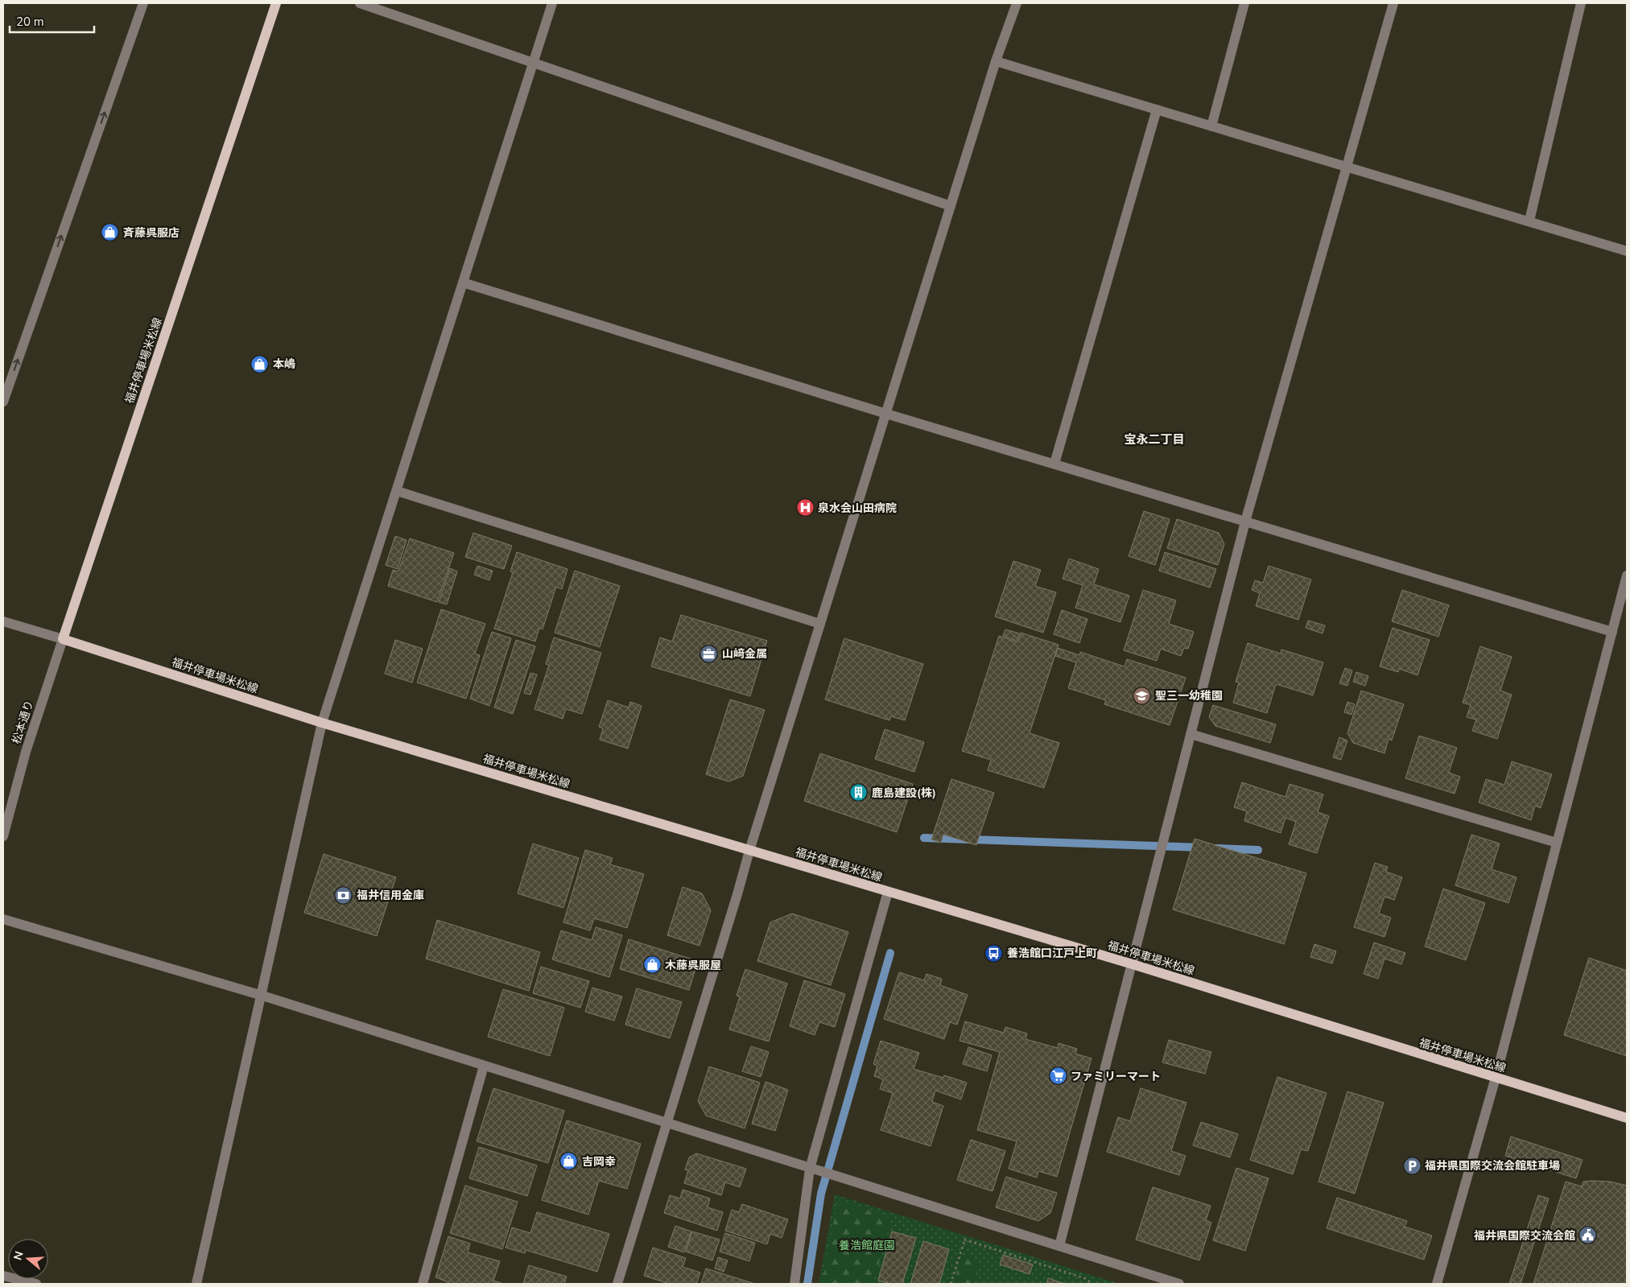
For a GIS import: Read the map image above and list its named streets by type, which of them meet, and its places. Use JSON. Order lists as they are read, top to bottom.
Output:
{
  "streets": {
    "main road": ["福井停車場米松線"],
    "street": ["松本通り"]
  },
  "crossings": [
    ["福井停車場米松線", "松本通り"]
  ],
  "districts": ["宝永二丁目"],
  "parks": ["養浩館庭園"],
  "places": {
    "shop": [
      "斉藤呉服店",
      "本嶋",
      "木藤呉服屋",
      "吉岡幸"
    ],
    "hospital": ["泉水会山田病院"],
    "office": ["山﨑金属"],
    "school or university": ["聖三一幼稚園"],
    "building": ["鹿島建設(株)"],
    "bank": ["福井信用金庫"],
    "bus stop": ["養浩館口江戸上町"],
    "supermarket": ["ファミリーマート"],
    "parking": ["福井県国際交流会館駐車場"],
    "public building": ["福井県国際交流会館"]
  },
  "scale_bar": "20 m",
  "north": "left"
}
